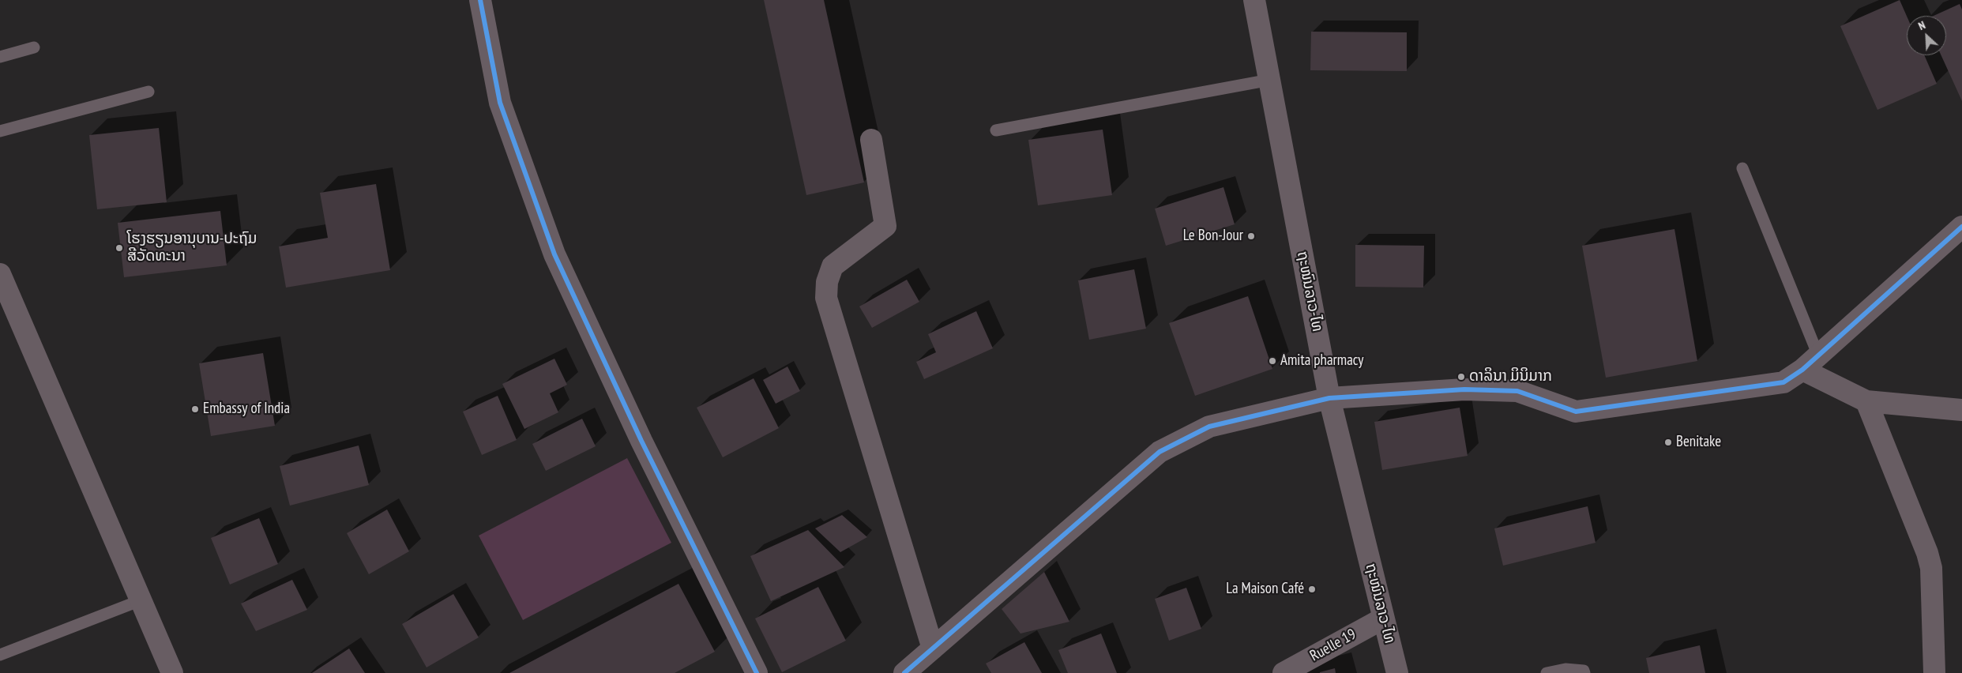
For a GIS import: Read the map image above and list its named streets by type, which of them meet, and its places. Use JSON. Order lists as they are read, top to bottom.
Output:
{
  "streets": {
    "street": ["ຖະໜົນລາວ-ໄທ", "Ruelle 19"]
  },
  "crossings": [
    ["ຖະໜົນລາວ-ໄທ", "Ruelle 19"]
  ],
  "places": [
    "Le Bon-Jour",
    "ໂຮງຮຽນອານຸບານ-ປະຖົມ ສີວັດທະນາ",
    "Amita pharmacy",
    "ດາລິນາ ມິນິມາກ",
    "Embassy of India",
    "Benitake",
    "La Maison Café"
  ],
  "north": "top left"
}
